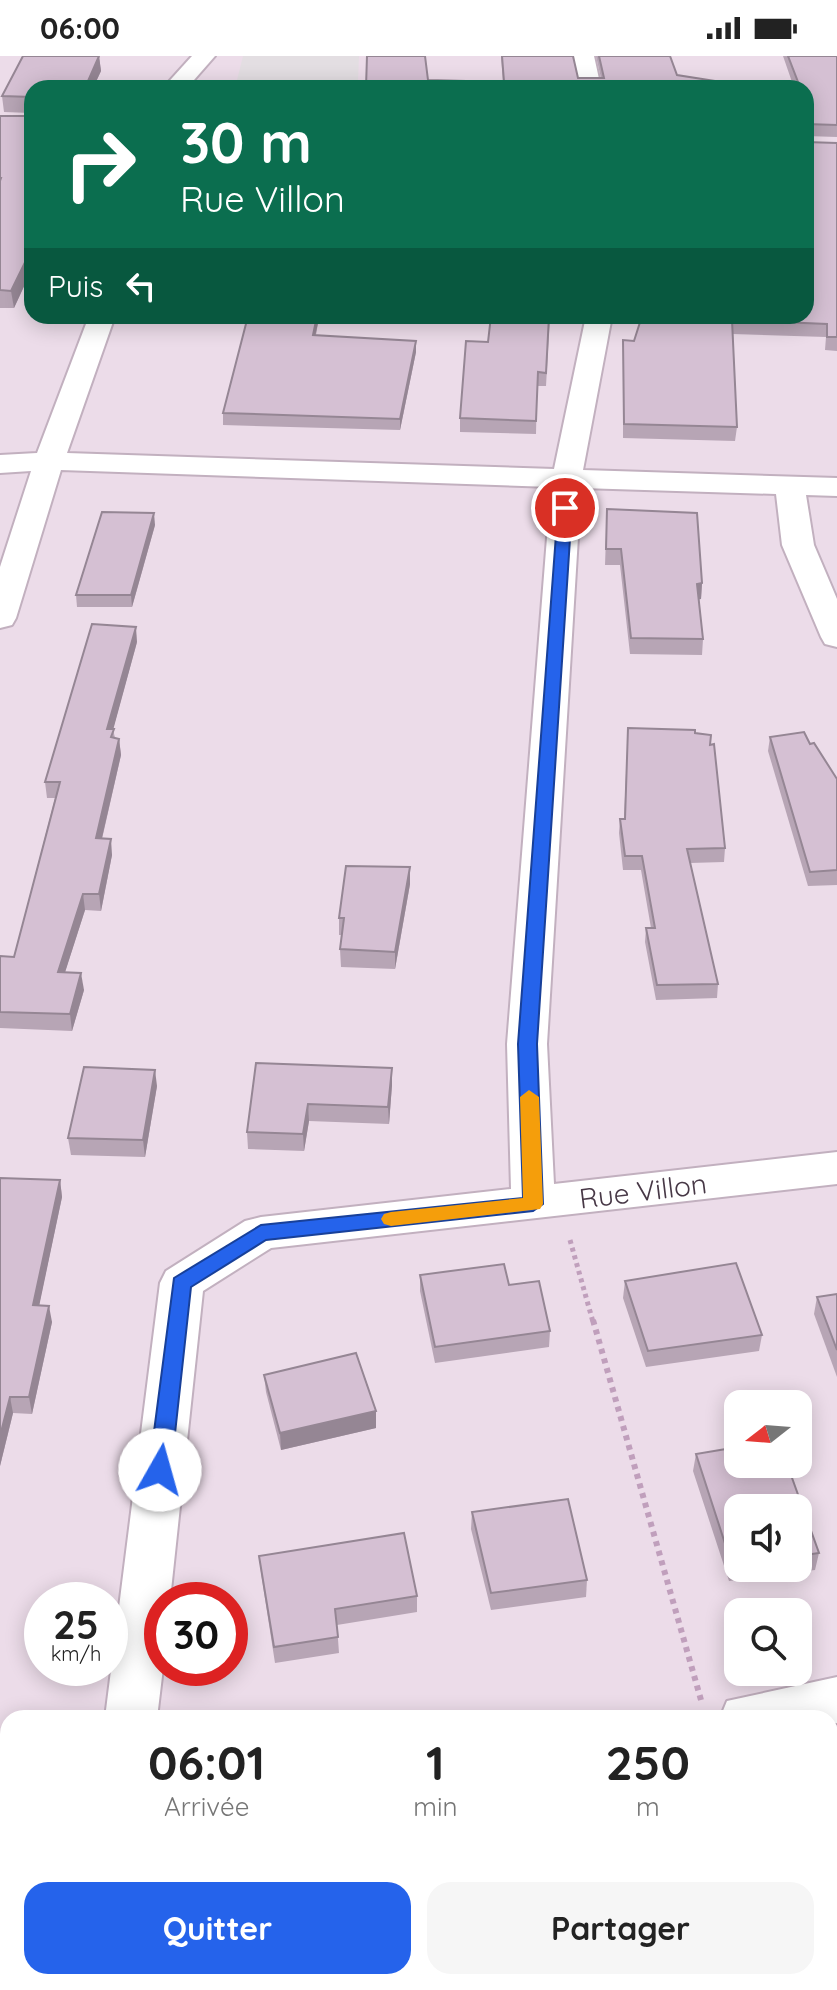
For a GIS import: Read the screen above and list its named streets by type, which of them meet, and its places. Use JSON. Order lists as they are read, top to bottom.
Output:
{
  "streets": {
    "street": ["Rue Villon"]
  },
  "north": "left",
  "page": {
    "status": "06:00",
    "turn": ["30 m", "Rue Villon"],
    "then": "Puis",
    "speed": "25 km/h",
    "limit": "30",
    "eta": [
      "06:01",
      "Arrivée",
      "1",
      "min",
      "250",
      "m"
    ],
    "buttons": ["Quitter", "Partager"]
  }
}
